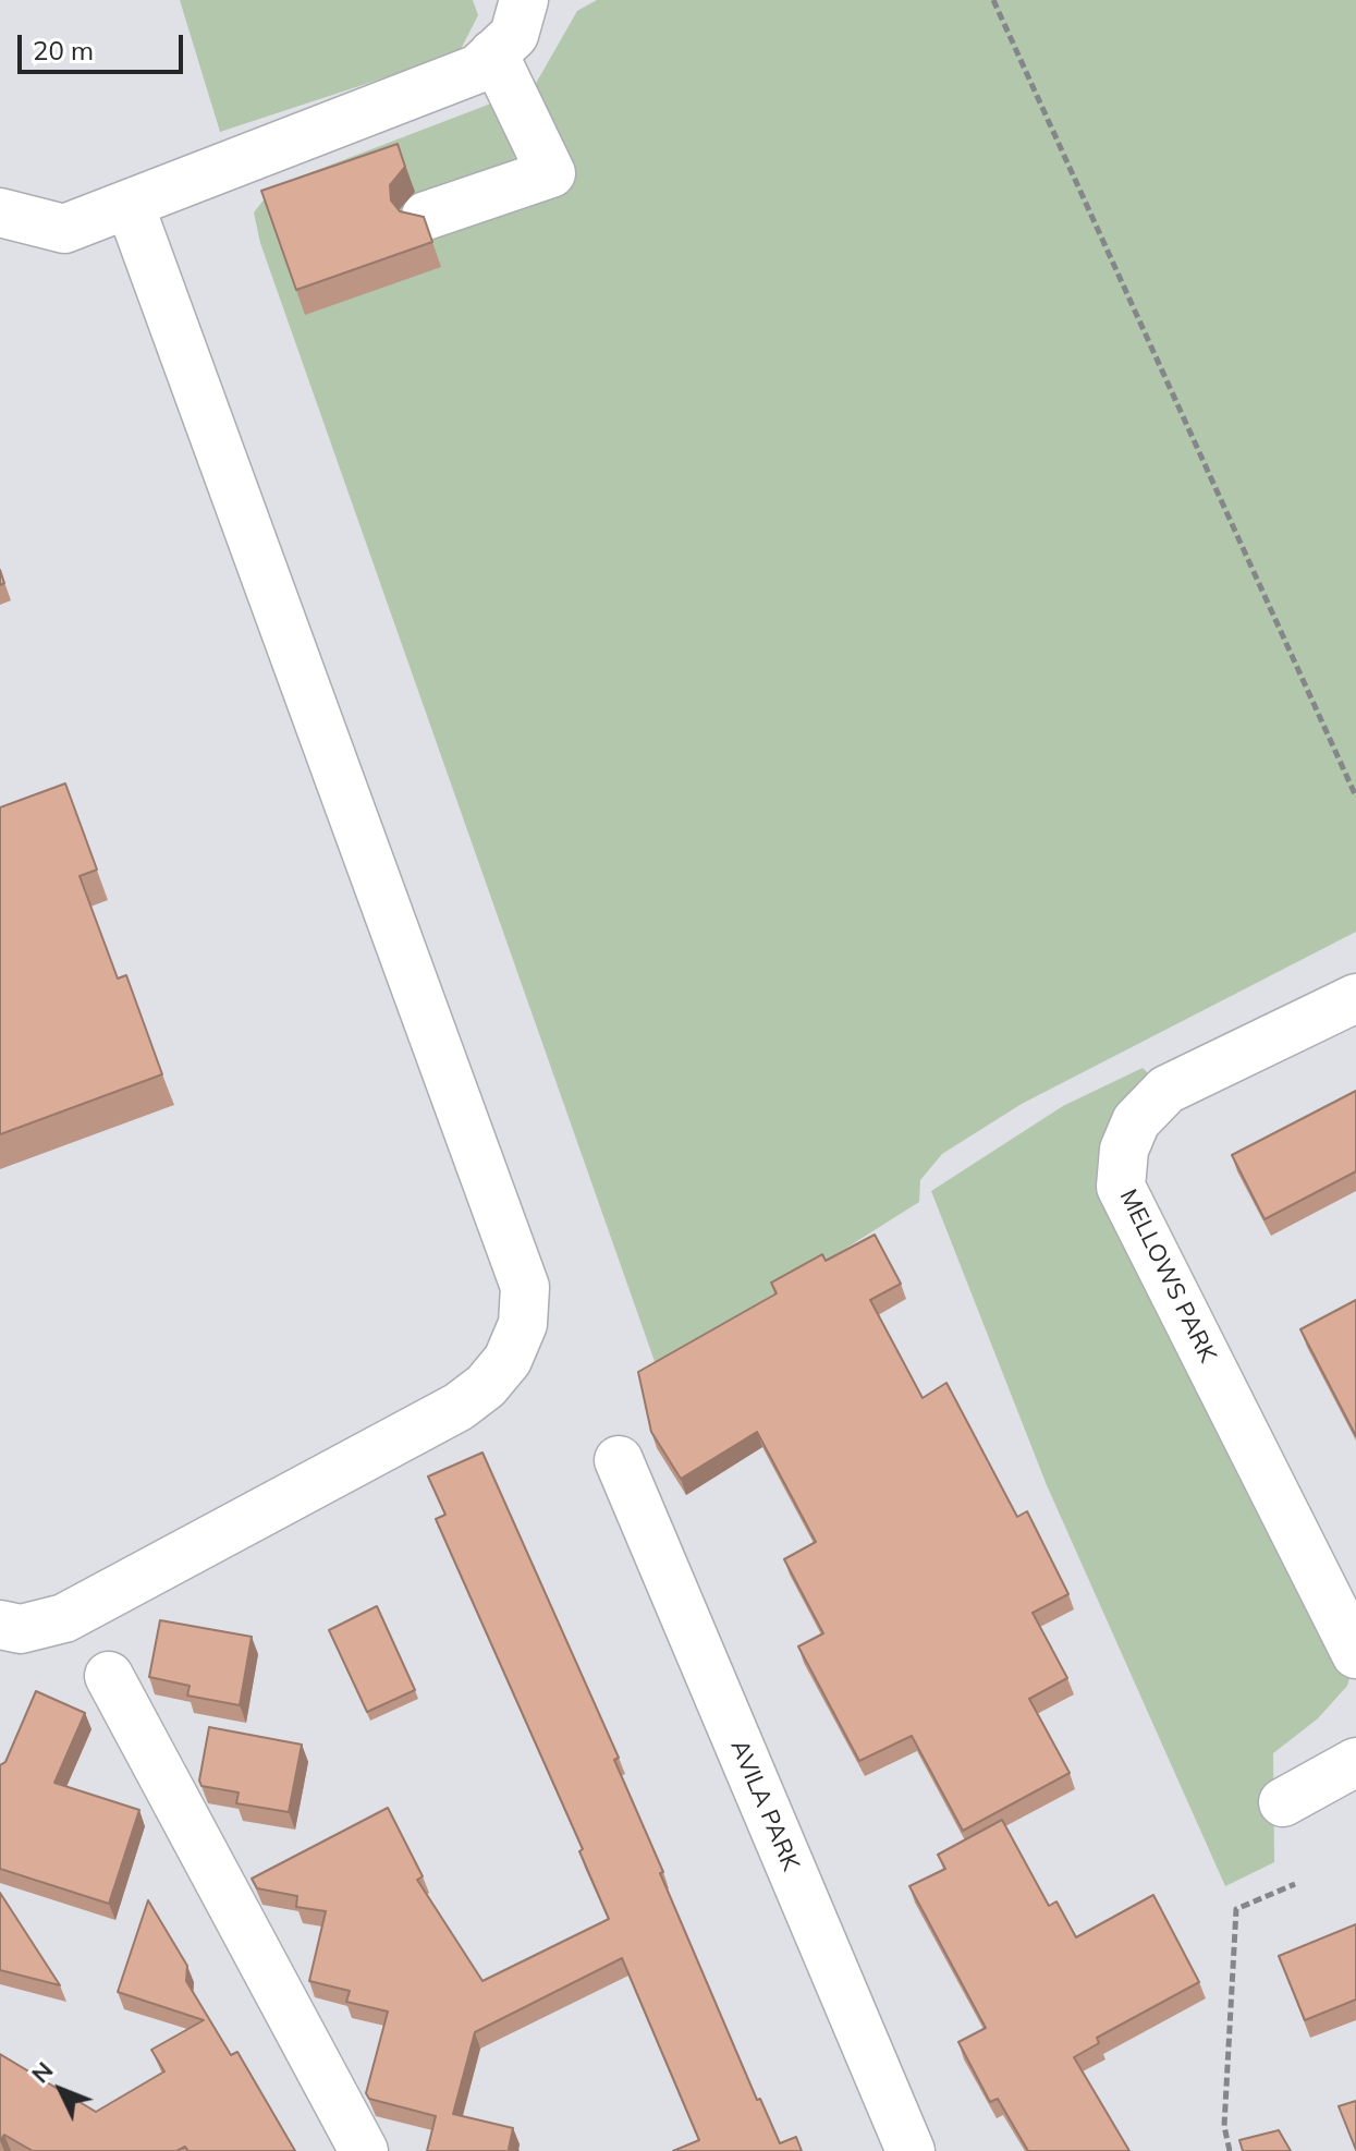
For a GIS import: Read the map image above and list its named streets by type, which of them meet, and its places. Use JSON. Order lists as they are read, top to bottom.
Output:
{
  "streets": {
    "street": ["MELLOWS PARK", "AVILA PARK"]
  },
  "scale_bar": "20 m",
  "north": "top left"
}
